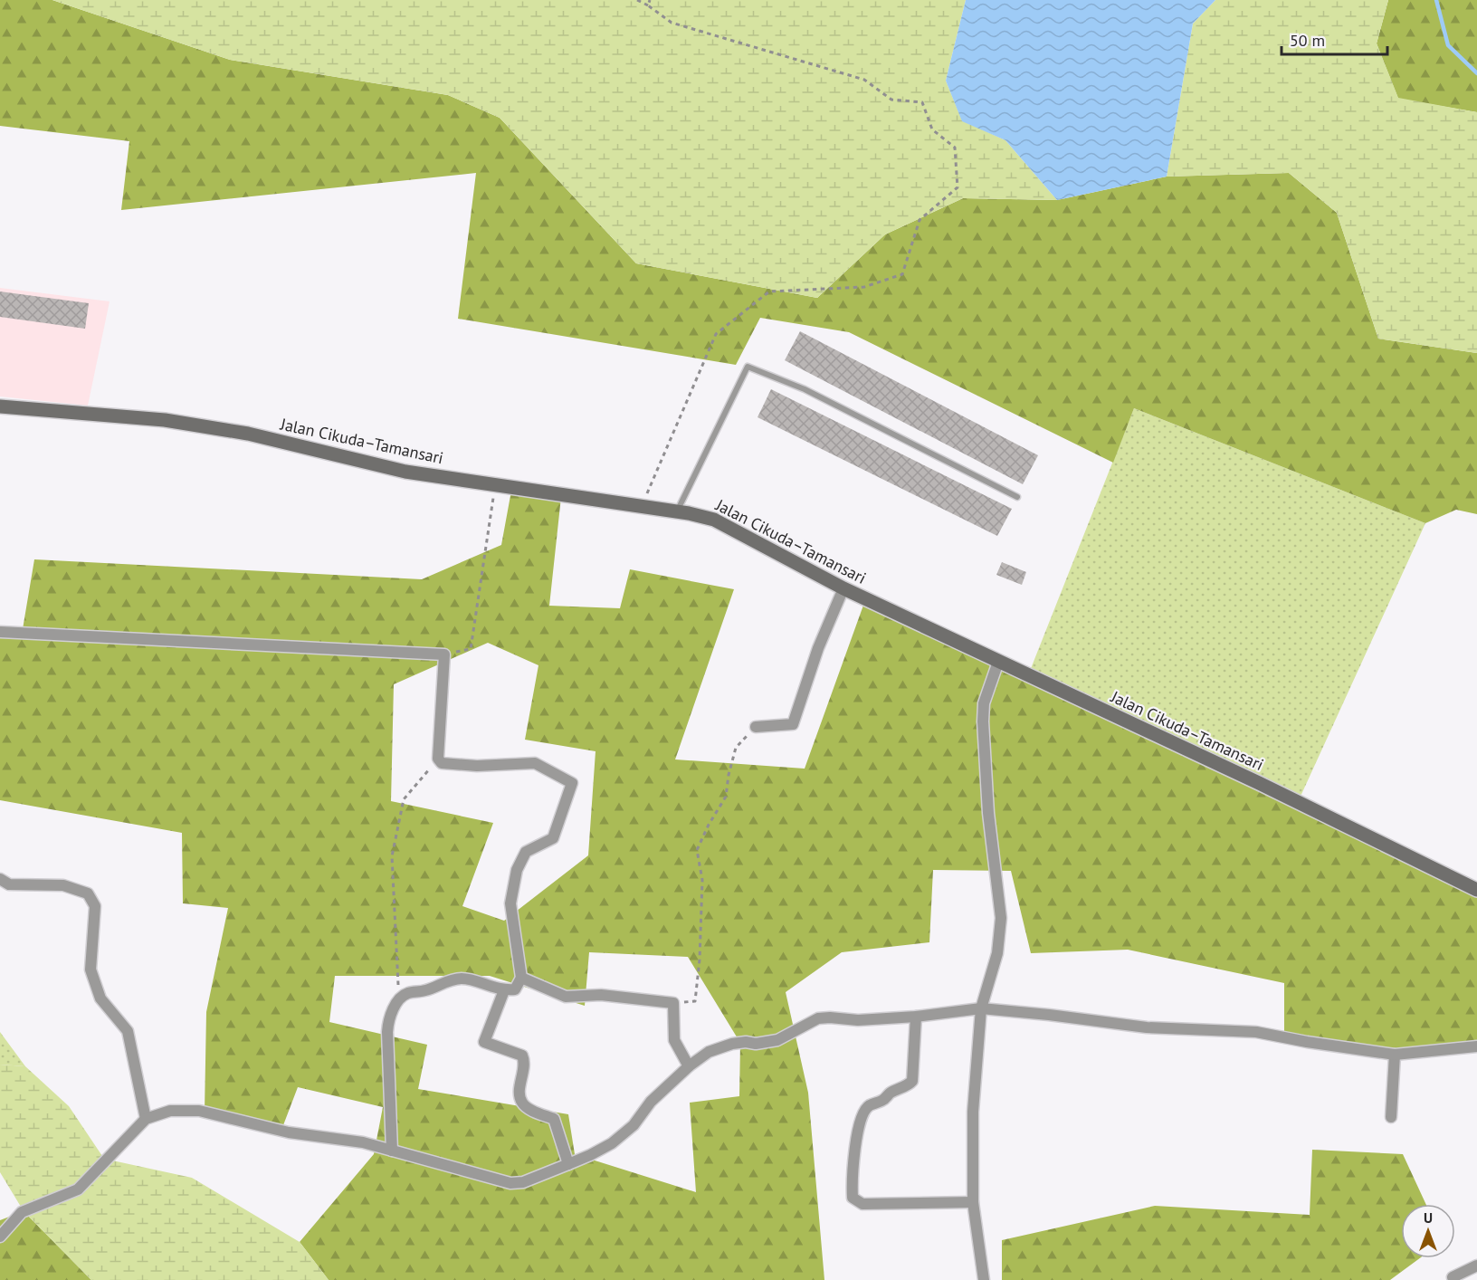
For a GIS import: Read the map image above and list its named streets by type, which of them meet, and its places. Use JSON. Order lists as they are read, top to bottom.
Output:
{
  "streets": {
    "street": ["Jalan Cikuda–Tamansari"]
  },
  "scale_bar": "50 m",
  "north": "top"
}
